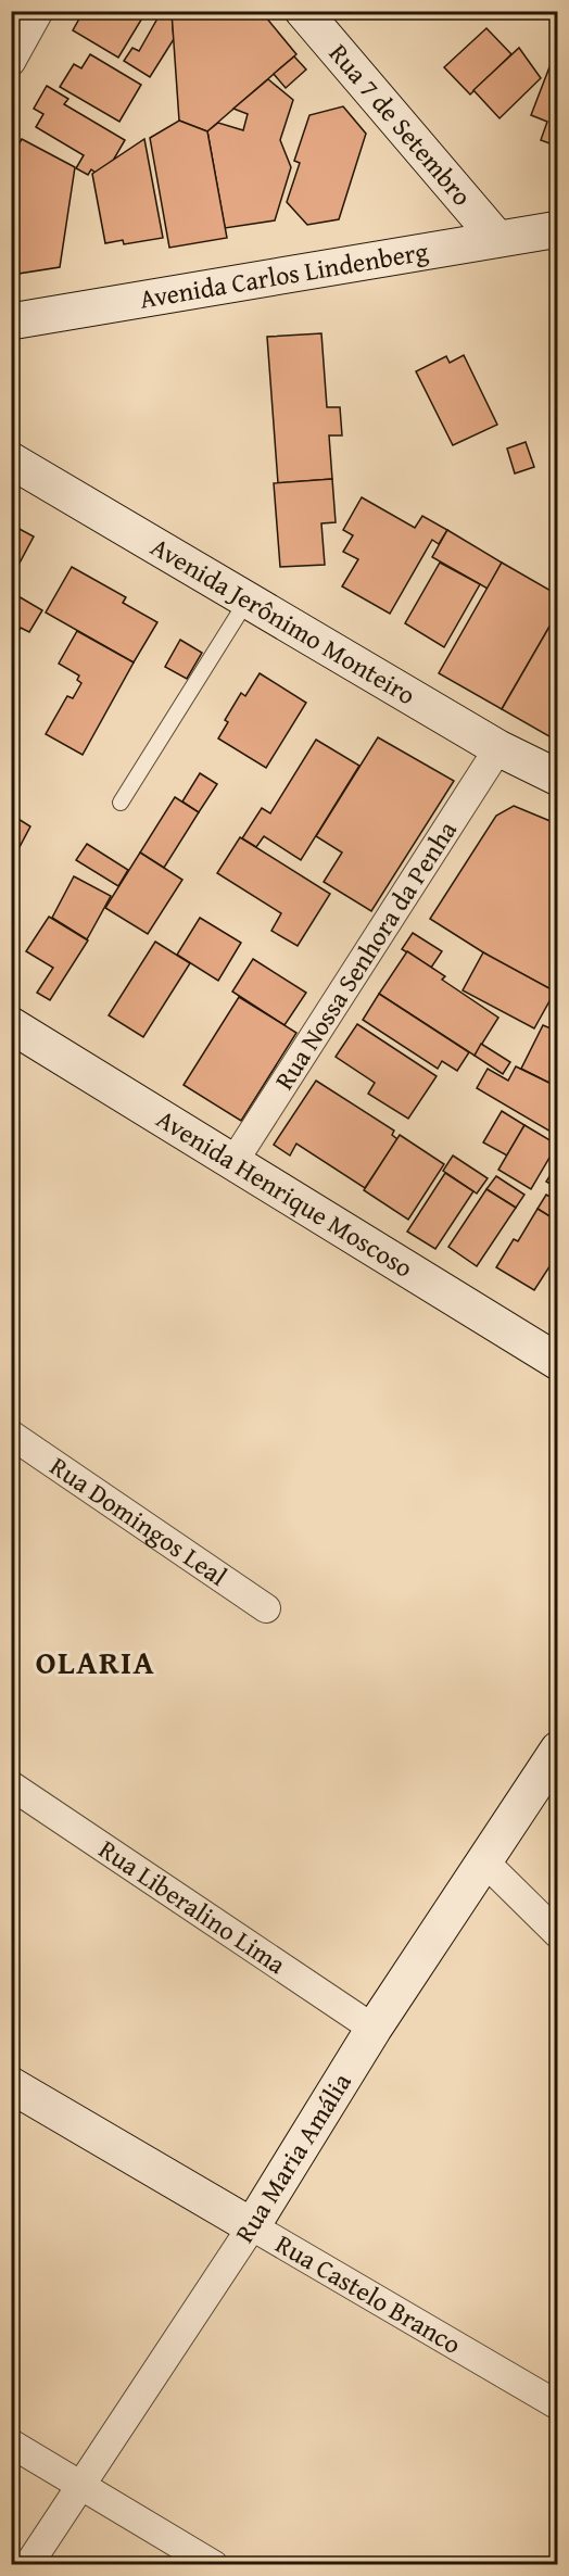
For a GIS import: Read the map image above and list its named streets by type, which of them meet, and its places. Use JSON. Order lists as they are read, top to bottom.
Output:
{
  "streets": {
    "street": [
      "Rua 7 de Setembro",
      "Avenida Carlos Lindenberg",
      "Avenida Jerônimo Monteiro",
      "Rua Nossa Senhora da Penha",
      "Avenida Henrique Moscoso",
      "Rua Domingos Leal",
      "Rua Liberalino Lima",
      "Rua Maria Amália",
      "Rua Castelo Branco"
    ]
  },
  "crossings": [
    ["Rua 7 de Setembro", "Avenida Carlos Lindenberg"],
    ["Avenida Jerônimo Monteiro", "Rua Nossa Senhora da Penha"],
    ["Rua Nossa Senhora da Penha", "Avenida Henrique Moscoso"],
    ["Rua Liberalino Lima", "Rua Maria Amália"],
    ["Rua Maria Amália", "Rua Castelo Branco"]
  ],
  "districts": ["OLARIA"]
}
